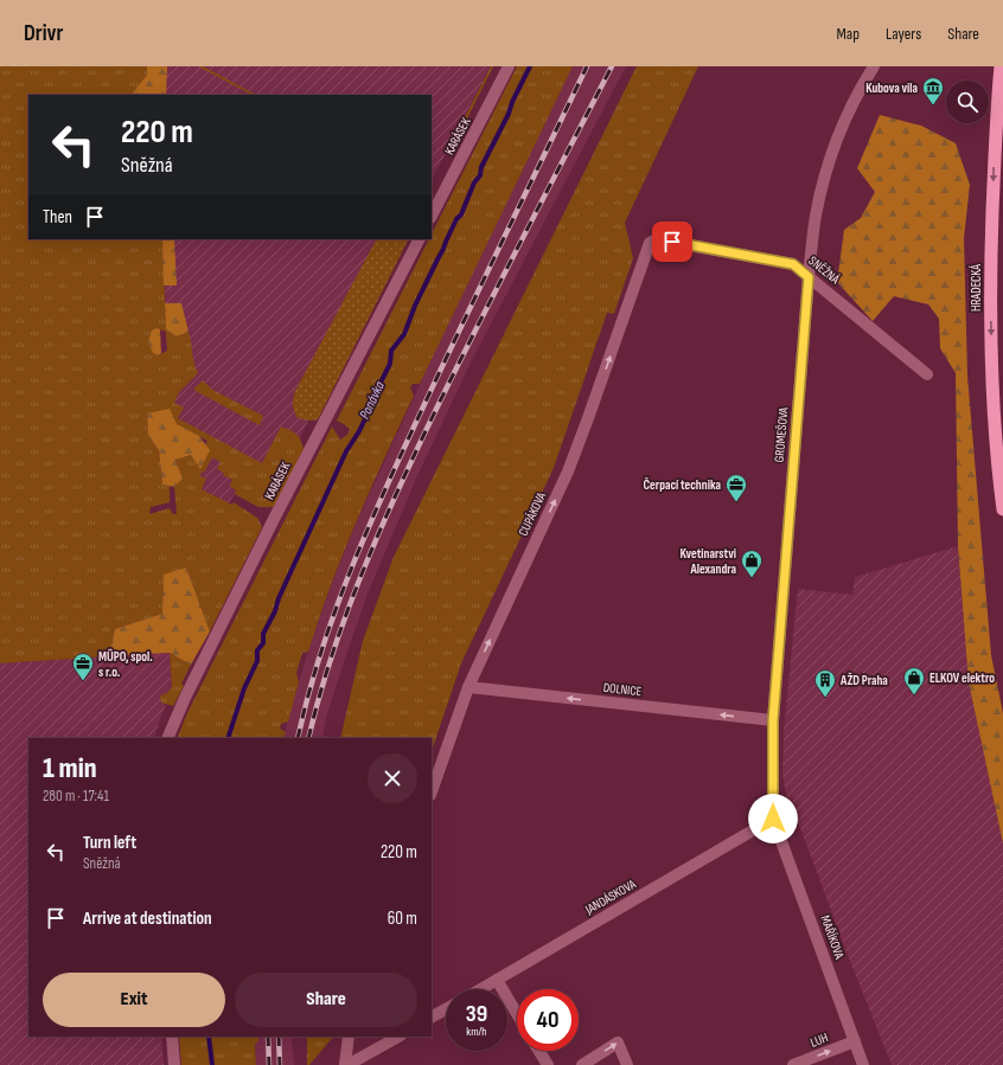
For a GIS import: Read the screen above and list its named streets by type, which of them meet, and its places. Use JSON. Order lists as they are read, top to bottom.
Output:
{
  "streets": {
    "highway": ["HRADECKÁ"],
    "street": [
      "KARÁSEK",
      "SNĚŽNÁ",
      "GROMEŠOVA",
      "CUPÁKOVA",
      "DOLNICE",
      "JANDÁSKOVA",
      "MAŘÍKOVA",
      "LUH"
    ]
  },
  "crossings": [
    ["SNĚŽNÁ", "GROMEŠOVA"],
    ["SNĚŽNÁ", "CUPÁKOVA"],
    ["GROMEŠOVA", "DOLNICE"],
    ["GROMEŠOVA", "JANDÁSKOVA"],
    ["GROMEŠOVA", "MAŘÍKOVA"],
    ["CUPÁKOVA", "DOLNICE"],
    ["JANDÁSKOVA", "MAŘÍKOVA"],
    ["MAŘÍKOVA", "LUH"]
  ],
  "one_way": [
    "HRADECKÁ",
    "CUPÁKOVA",
    "DOLNICE",
    "LUH"
  ],
  "water": ["Ponávka"],
  "places": {
    "museum": ["Kubova vila"],
    "office": ["Čerpací technika", "MÜPO, spol. s r.o."],
    "shop": ["Kvetinarstvi Alexandra", "ELKOV elektro"],
    "building": ["AŽD Praha"]
  },
  "page": {
    "header": "Drivr",
    "nav": ["Map", "Layers", "Share"],
    "turn": ["220 m", "Sněžná"],
    "then": "Then",
    "heading": ["1 min", "280 m · 17:41"],
    "list": [
      {
        "name": "Turn left",
        "note": "Sněžná",
        "value": "220 m"
      },
      {
        "name": "Arrive at destination",
        "value": "60 m"
      }
    ],
    "buttons": ["Exit", "Share"],
    "speed": "39 km/h",
    "limit": "40"
  }
}
